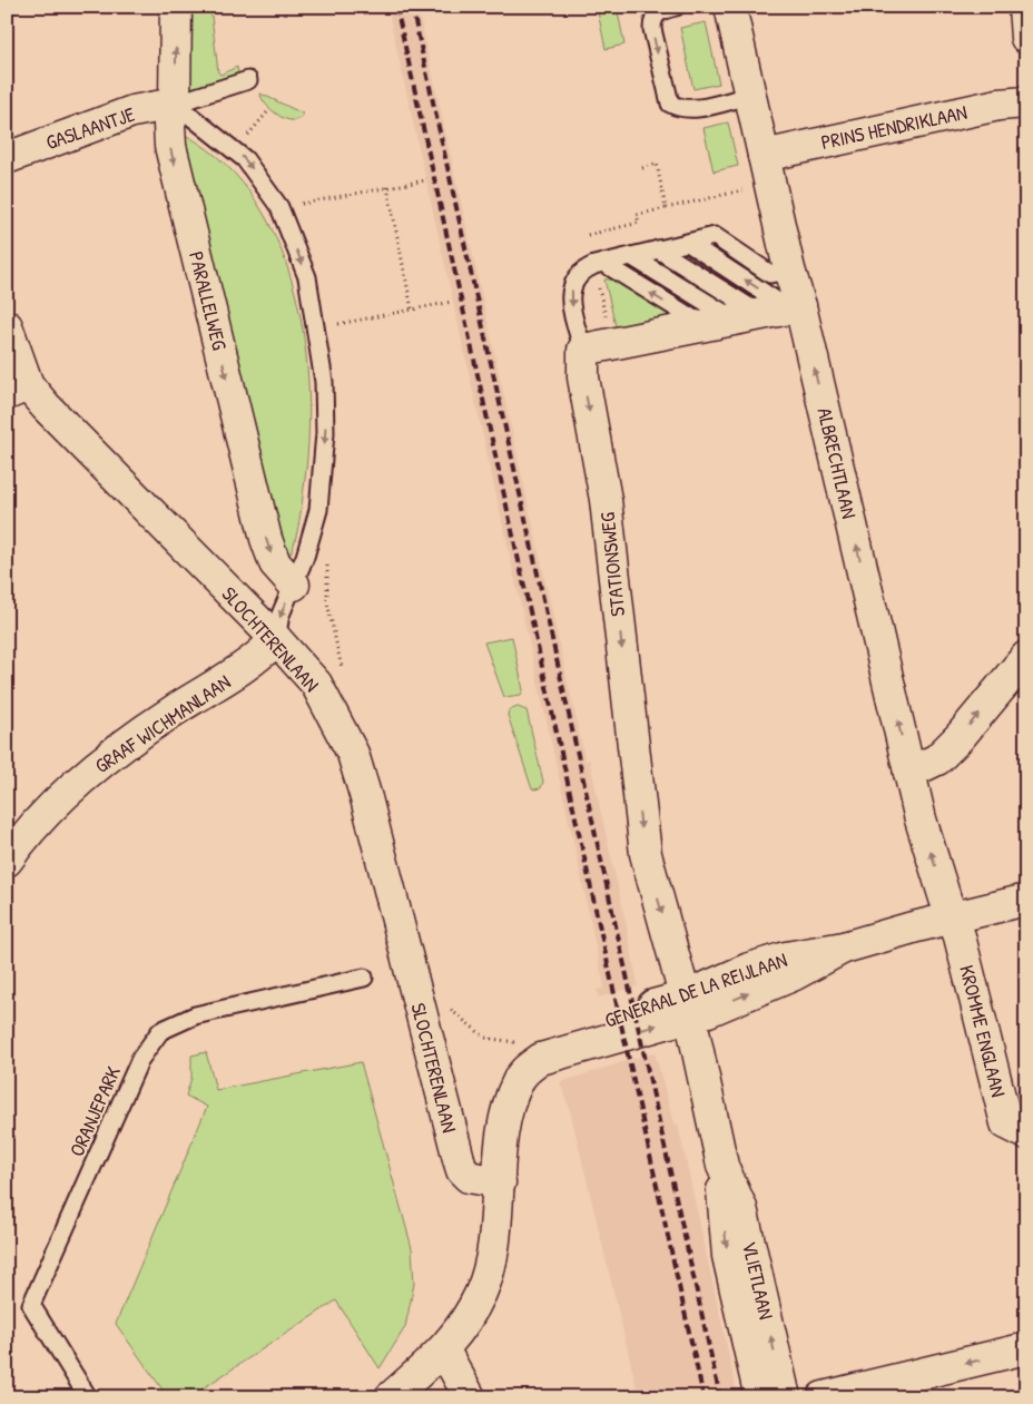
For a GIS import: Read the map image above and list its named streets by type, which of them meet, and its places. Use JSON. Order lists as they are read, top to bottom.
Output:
{
  "streets": {
    "street": [
      "PRINS HENDRIKLAAN",
      "GASLAANTJE",
      "PARALLELWEG",
      "ALBRECHTLAAN",
      "STATIONSWEG",
      "SLOCHTERENLAAN",
      "GRAAF WICHMANLAAN",
      "GENERAAL DE LA REIJLAAN",
      "KROMME ENGLAAN",
      "VLIETLAAN"
    ],
    "lane": ["ORANJEPARK"]
  },
  "crossings": [
    ["PRINS HENDRIKLAAN", "ALBRECHTLAAN"],
    ["GASLAANTJE", "PARALLELWEG"],
    ["ALBRECHTLAAN", "GENERAAL DE LA REIJLAAN"],
    ["ALBRECHTLAAN", "KROMME ENGLAAN"],
    ["STATIONSWEG", "GENERAAL DE LA REIJLAAN"],
    ["STATIONSWEG", "VLIETLAAN"],
    ["SLOCHTERENLAAN", "GRAAF WICHMANLAAN"],
    ["GENERAAL DE LA REIJLAAN", "KROMME ENGLAAN"],
    ["GENERAAL DE LA REIJLAAN", "VLIETLAAN"]
  ],
  "one_way": ["ALBRECHTLAAN", "STATIONSWEG"]
}
